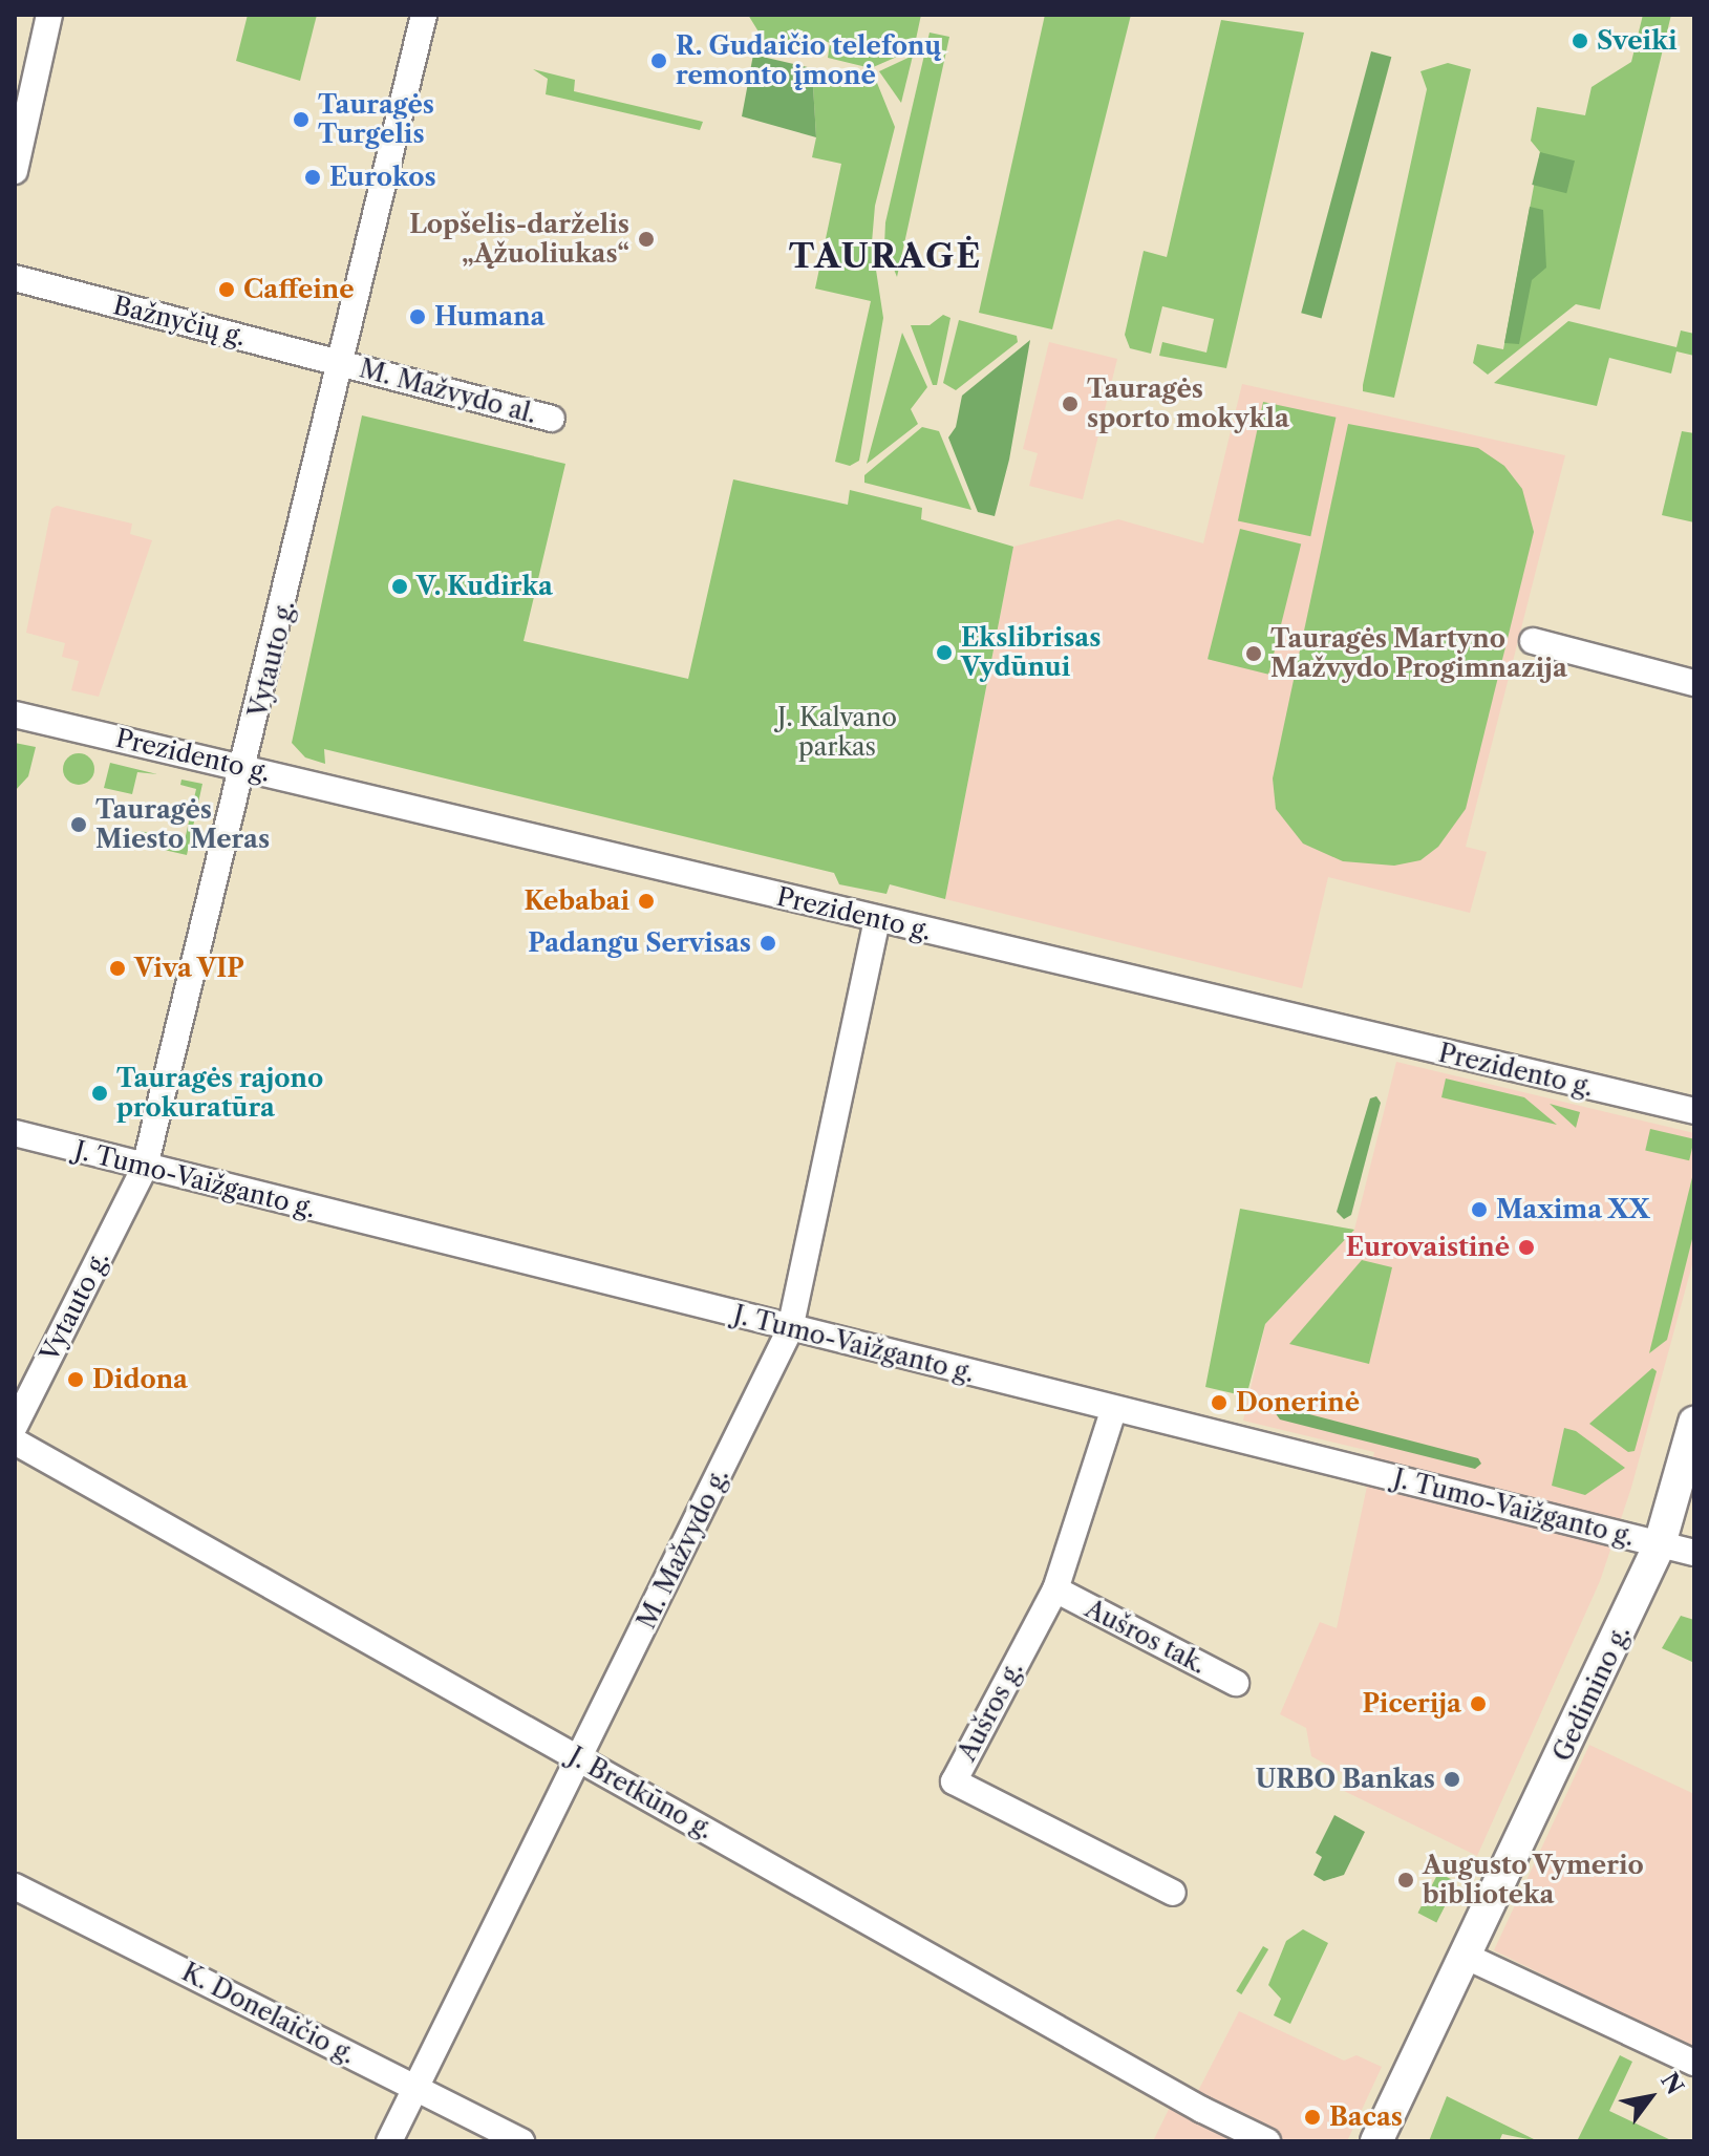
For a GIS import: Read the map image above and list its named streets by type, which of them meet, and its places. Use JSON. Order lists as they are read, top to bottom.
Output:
{
  "streets": {
    "main road": ["Gedimino g."],
    "street": [
      "Bažnyčių g.",
      "M. Mažvydo al.",
      "Vytauto g.",
      "Prezidento g.",
      "J. Tumo-Vaižganto g.",
      "M. Mažvydo g.",
      "Aušros tak.",
      "Aušros g.",
      "J. Bretkūno g.",
      "K. Donelaičio g."
    ]
  },
  "crossings": [
    ["Bažnyčių g.", "M. Mažvydo al."],
    ["Bažnyčių g.", "Vytauto g."],
    ["M. Mažvydo al.", "Vytauto g."],
    ["Vytauto g.", "Prezidento g."],
    ["Vytauto g.", "J. Tumo-Vaižganto g."],
    ["Prezidento g.", "M. Mažvydo g."],
    ["J. Tumo-Vaižganto g.", "M. Mažvydo g."],
    ["J. Tumo-Vaižganto g.", "Gedimino g."],
    ["J. Tumo-Vaižganto g.", "Aušros g."],
    ["M. Mažvydo g.", "J. Bretkūno g."],
    ["M. Mažvydo g.", "K. Donelaičio g."],
    ["Aušros tak.", "Aušros g."]
  ],
  "districts": ["TAURAGĖ"],
  "parks": ["J. Kalvano parkas"],
  "places": [
    "Sveiki",
    "R. Gudaičio telefonų remonto įmonė",
    "Tauragės Turgelis",
    "Eurokos",
    "Lopšelis-darželis „Ąžuoliukas“",
    "Caffeine",
    "Humana",
    "Tauragės sporto mokykla",
    "V. Kudirka",
    "Ekslibrisas Vydūnui",
    "Tauragės Martyno Mažvydo Progimnazija",
    "Tauragės Miesto Meras",
    "Kebabai",
    "Padangu Servisas",
    "Viva VIP",
    "Tauragės rajono prokuratūra",
    "Maxima XX",
    "Eurovaistinė",
    "Didona",
    "Donerinė",
    "Picerija",
    "URBO Bankas",
    "Augusto Vymerio biblioteka",
    "Bacas"
  ],
  "north": "top right"
}
